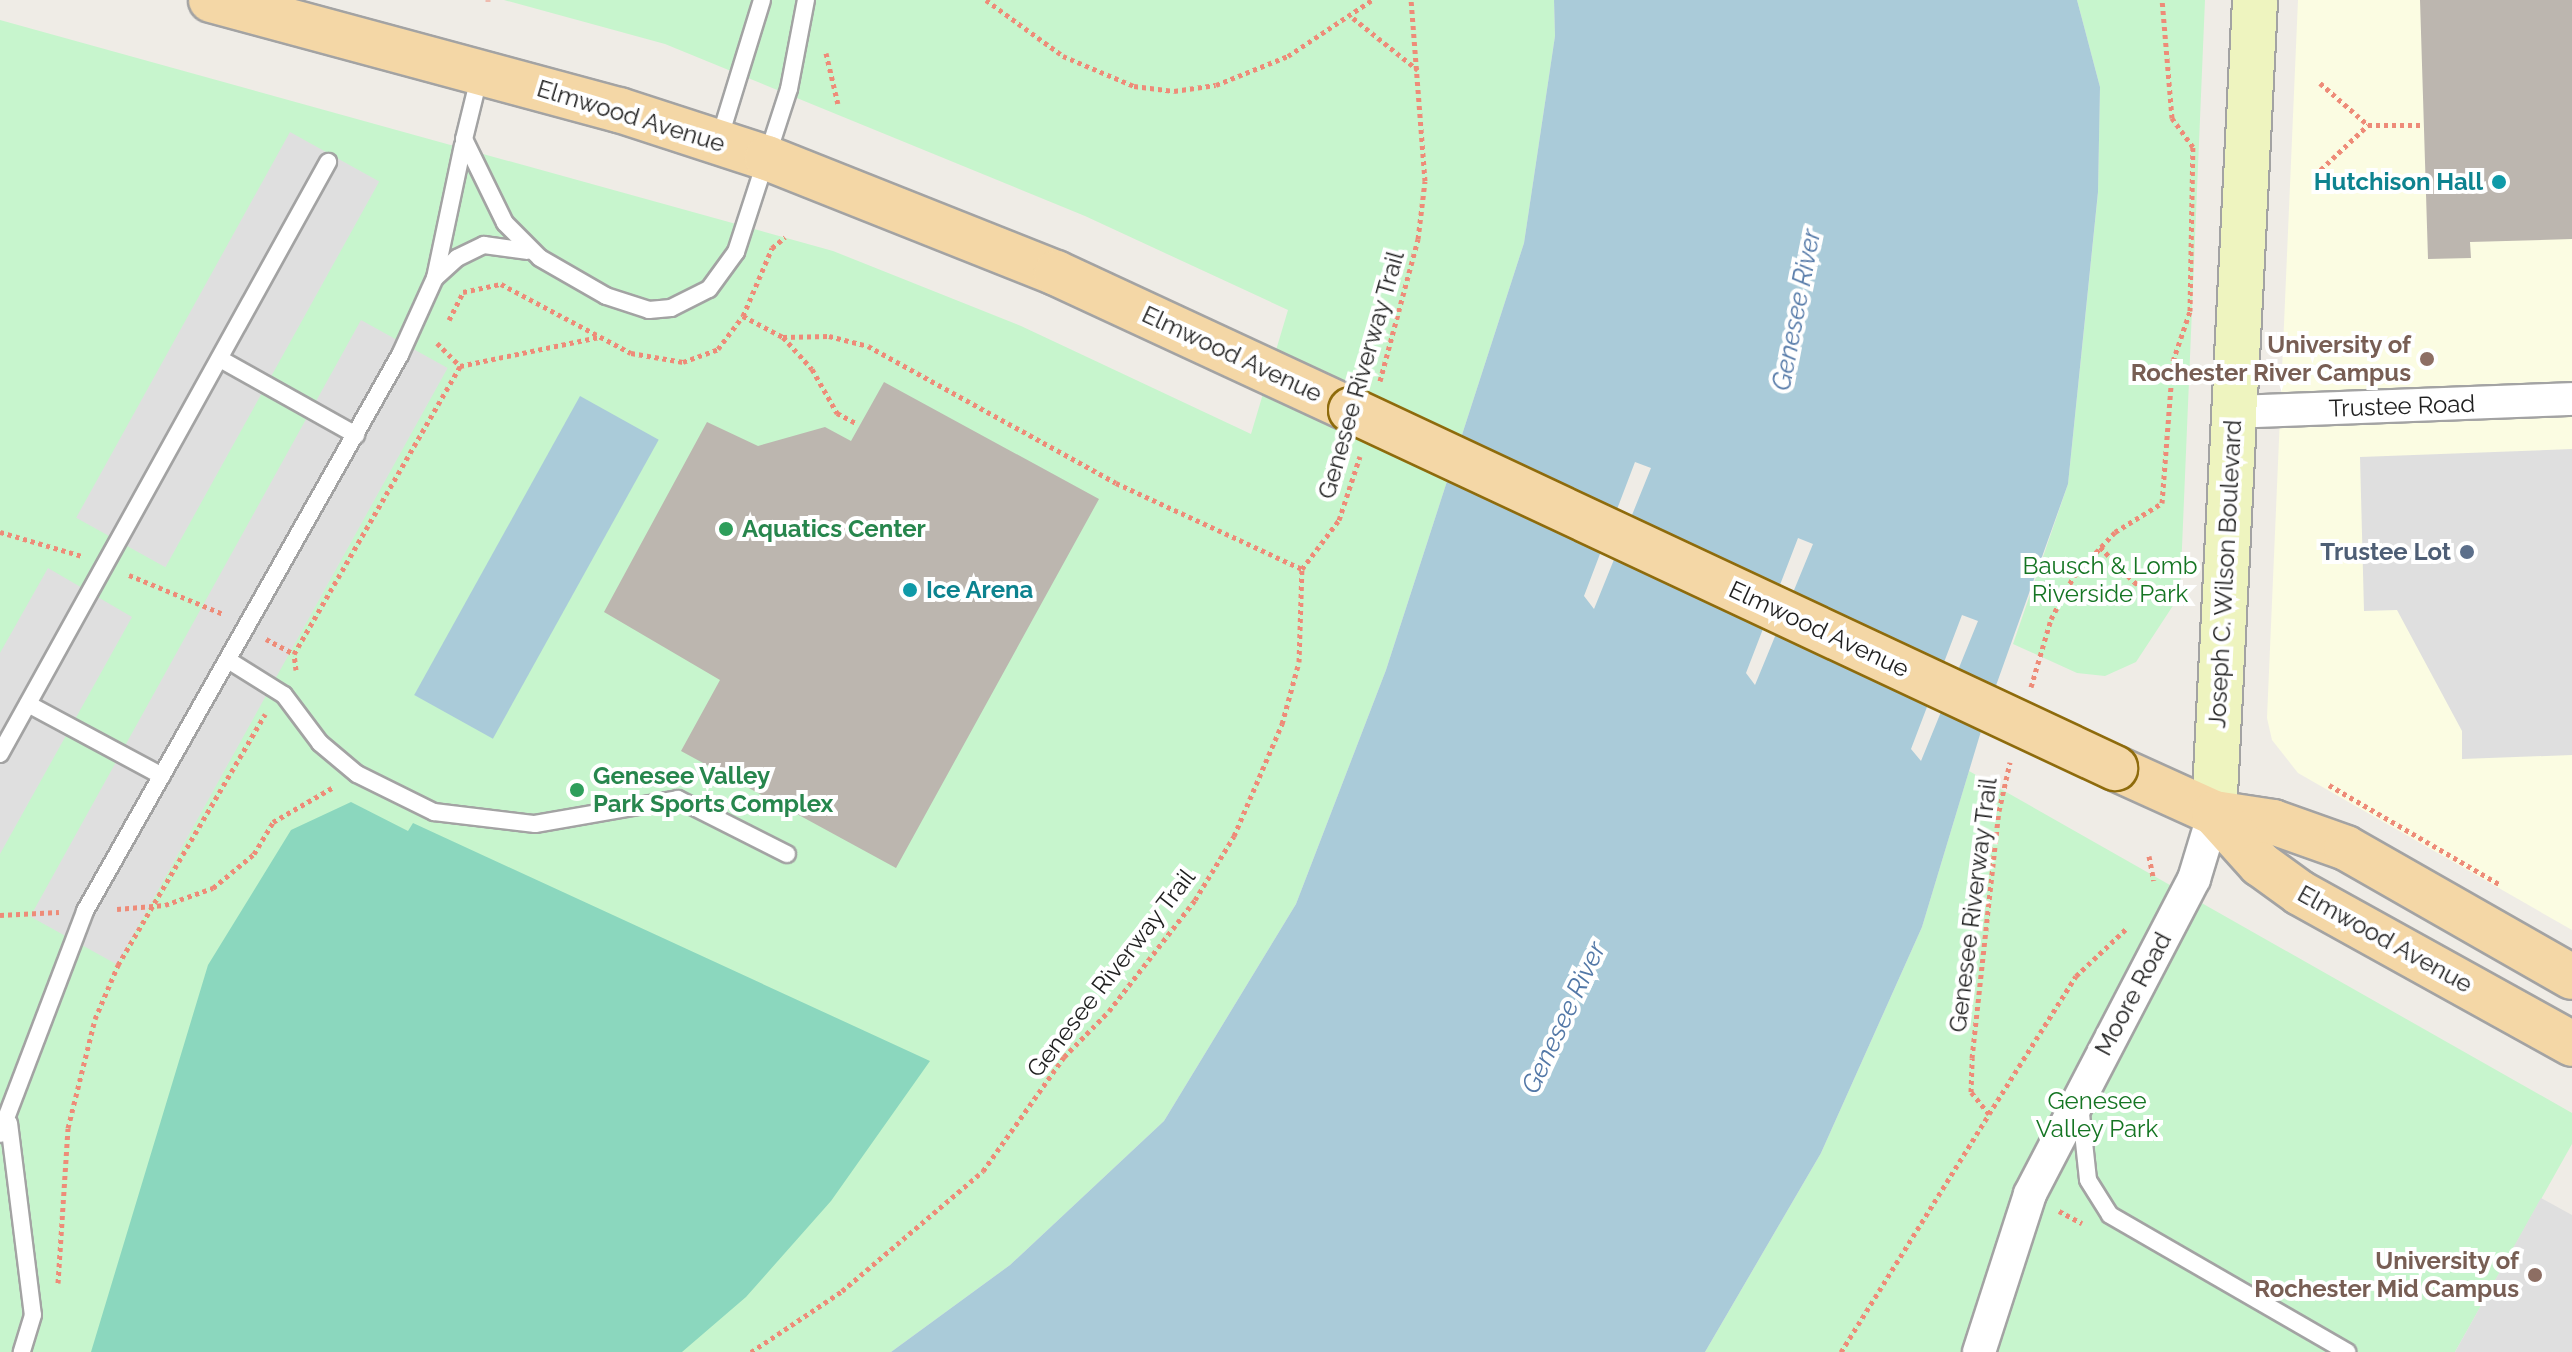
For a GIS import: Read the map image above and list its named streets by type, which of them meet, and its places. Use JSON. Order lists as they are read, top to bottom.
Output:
{
  "streets": {
    "main road": ["Elmwood Avenue"],
    "street": ["Trustee Road", "Joseph C. Wilson Boulevard", "Moore Road"],
    "path": ["Genesee Riverway Trail"]
  },
  "crossings": [
    ["Elmwood Avenue", "Genesee Riverway Trail"],
    ["Elmwood Avenue", "Joseph C. Wilson Boulevard"],
    ["Elmwood Avenue", "Moore Road"],
    ["Trustee Road", "Joseph C. Wilson Boulevard"],
    ["Joseph C. Wilson Boulevard", "Moore Road"]
  ],
  "water": ["Genesee River"],
  "parks": ["Bausch & Lomb Riverside Park", "Genesee Valley Park"],
  "places": [
    "Hutchison Hall",
    "University of Rochester River Campus",
    "Aquatics Center",
    "Trustee Lot",
    "Ice Arena",
    "Genesee Valley Park Sports Complex",
    "University of Rochester Mid Campus"
  ]
}
